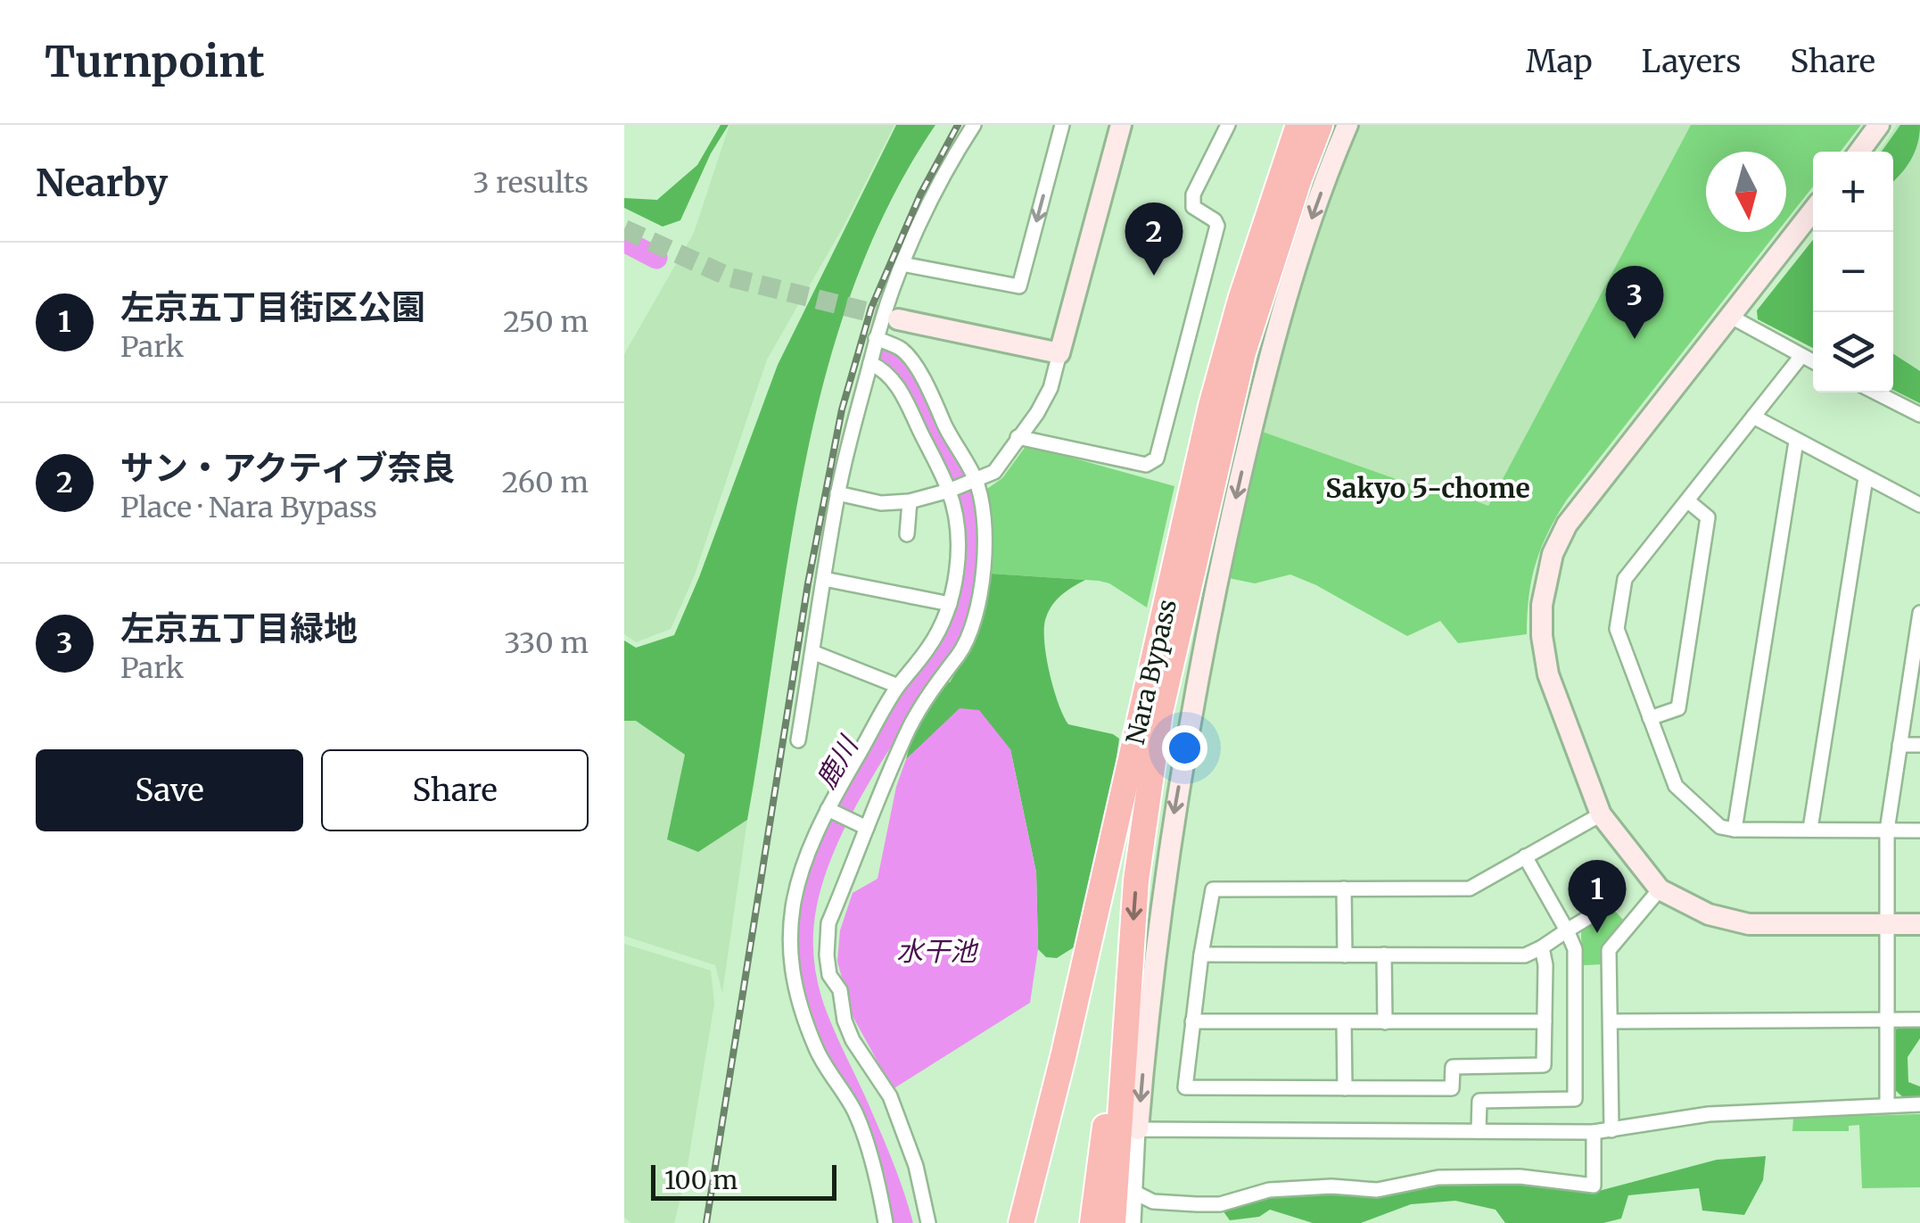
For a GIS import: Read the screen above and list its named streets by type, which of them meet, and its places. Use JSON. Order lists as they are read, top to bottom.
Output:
{
  "streets": {
    "highway": ["Nara Bypass"]
  },
  "districts": ["Sakyo 5-chome"],
  "water": ["鹿川", "水干池"],
  "scale_bar": "100 m",
  "north": "bottom",
  "page": {
    "header": "Turnpoint",
    "nav": ["Map", "Layers", "Share"],
    "heading": ["Nearby", "3 results"],
    "map_buttons": ["+", "−"],
    "pins": ["2", "3", "1"],
    "list": [
      {
        "mark": "1",
        "name": "左京五丁目街区公園",
        "note": "Park",
        "value": "250 m"
      },
      {
        "mark": "2",
        "name": "サン・アクティブ奈良",
        "note": "Place · Nara Bypass",
        "value": "260 m"
      },
      {
        "mark": "3",
        "name": "左京五丁目緑地",
        "note": "Park",
        "value": "330 m"
      }
    ],
    "buttons": ["Save", "Share"],
    "scale": "100 m"
  }
}
